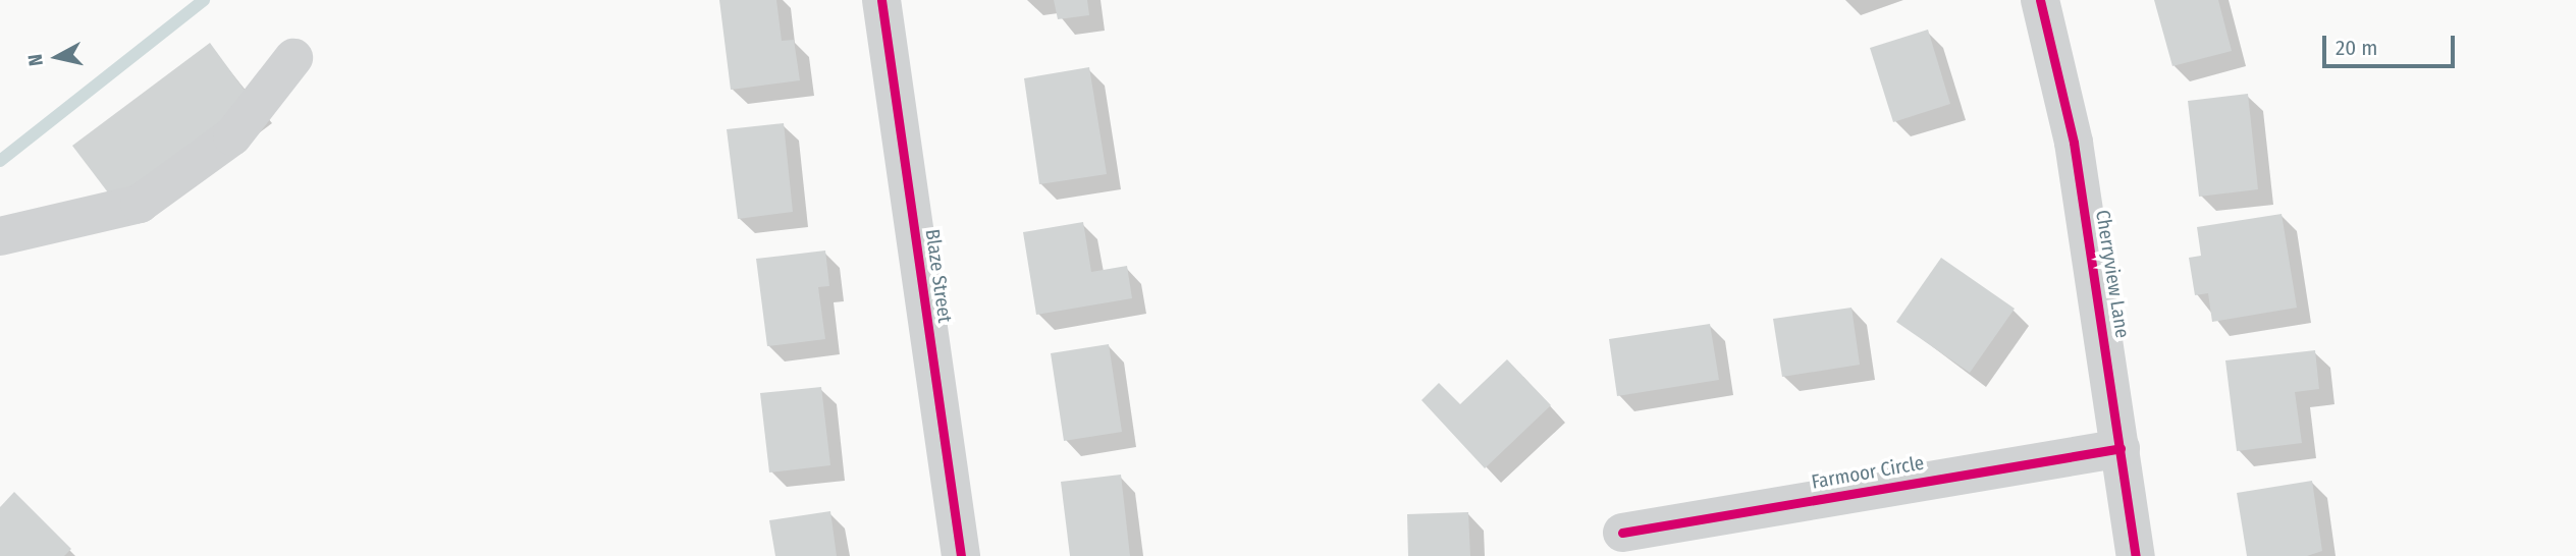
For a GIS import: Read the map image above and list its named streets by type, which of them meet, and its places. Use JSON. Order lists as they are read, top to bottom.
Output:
{
  "streets": {
    "street": ["Cherryview Lane", "Blaze Street", "Farmoor Circle"]
  },
  "crossings": [
    ["Cherryview Lane", "Farmoor Circle"]
  ],
  "scale_bar": "20 m",
  "north": "left"
}
